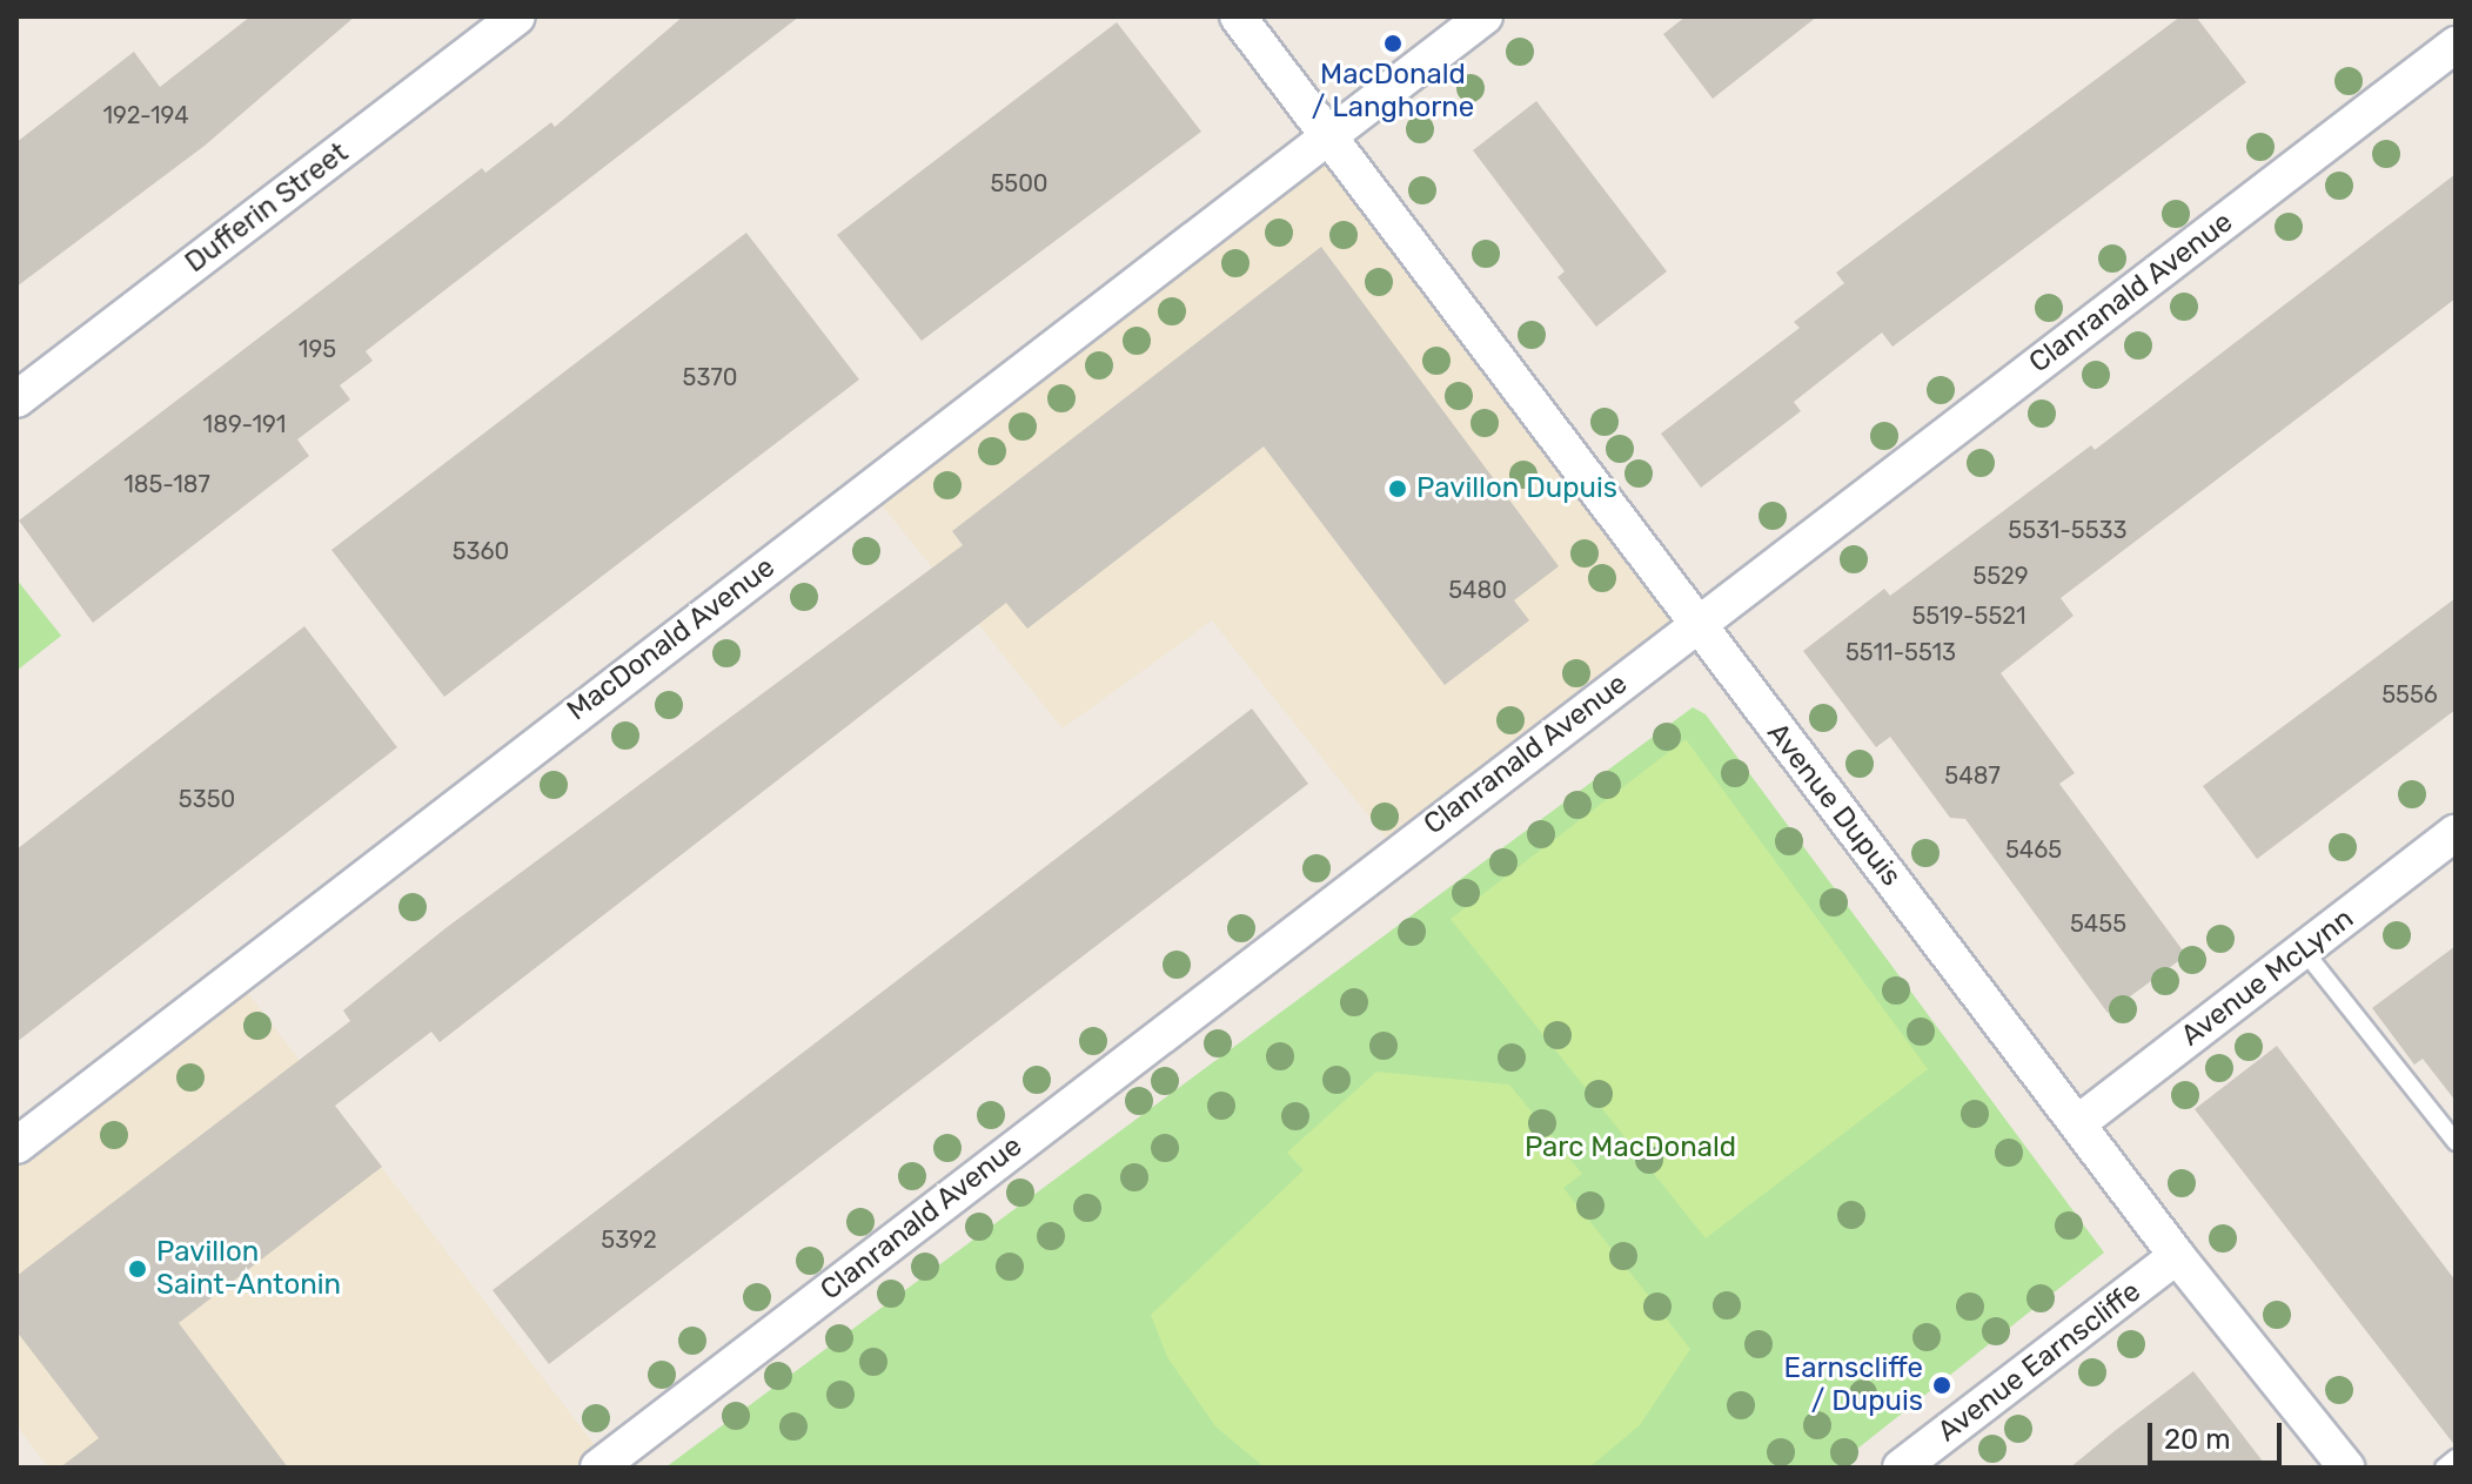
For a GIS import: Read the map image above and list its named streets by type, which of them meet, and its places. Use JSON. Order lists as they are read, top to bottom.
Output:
{
  "streets": {
    "street": [
      "Dufferin Street",
      "Clanranald Avenue",
      "MacDonald Avenue",
      "Avenue Dupuis",
      "Avenue McLynn",
      "Avenue Earnscliffe"
    ]
  },
  "crossings": [
    ["Clanranald Avenue", "Avenue Dupuis"],
    ["MacDonald Avenue", "Avenue Dupuis"],
    ["Avenue Dupuis", "Avenue McLynn"],
    ["Avenue Dupuis", "Avenue Earnscliffe"]
  ],
  "parks": ["Parc MacDonald"],
  "places": [
    "MacDonald / Langhorne",
    "Pavillon Dupuis",
    "Pavillon Saint-Antonin",
    "Earnscliffe / Dupuis"
  ],
  "house_numbers": [
    "192-194",
    "5500",
    "195",
    "5370",
    "189-191",
    "185-187",
    "5531-5533",
    "5360",
    "5529",
    "5480",
    "5519-5521",
    "5511-5513",
    "5556",
    "5487",
    "5350",
    "5465",
    "5455",
    "5392"
  ],
  "scale_bar": "20 m"
}
